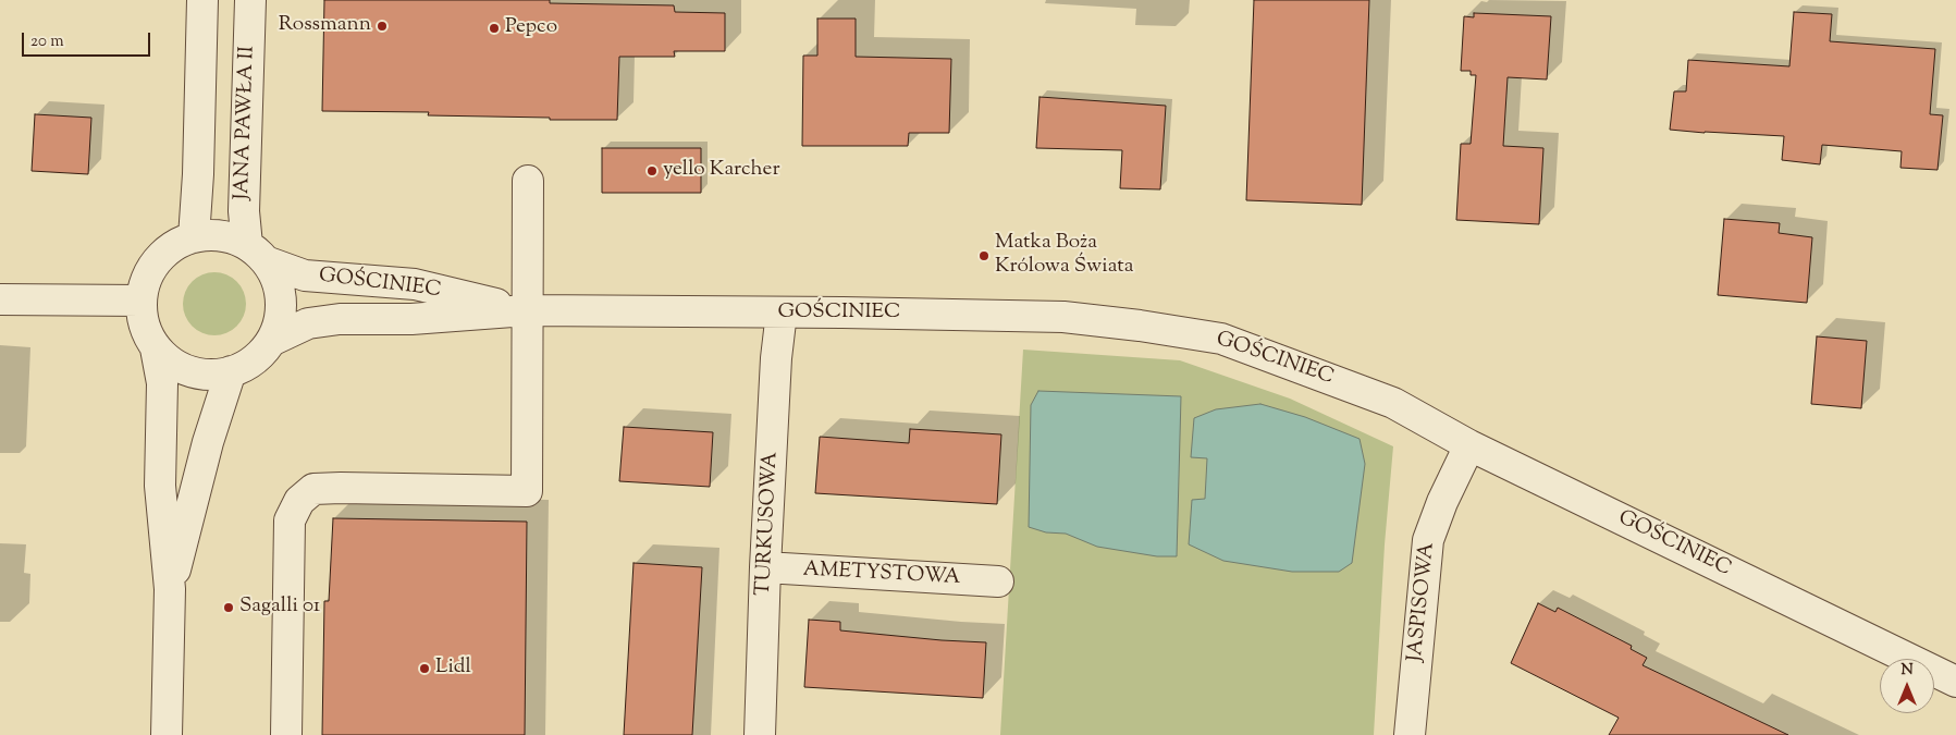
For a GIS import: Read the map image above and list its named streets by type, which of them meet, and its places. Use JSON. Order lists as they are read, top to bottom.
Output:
{
  "streets": {
    "street": [
      "JANA PAWŁA II",
      "GOŚCINIEC",
      "TURKUSOWA",
      "AMETYSTOWA",
      "JASPISOWA"
    ]
  },
  "crossings": [
    ["JANA PAWŁA II", "GOŚCINIEC"],
    ["GOŚCINIEC", "TURKUSOWA"],
    ["GOŚCINIEC", "JASPISOWA"],
    ["TURKUSOWA", "AMETYSTOWA"]
  ],
  "places": [
    "Rossmann",
    "Pepco",
    "yello Karcher",
    "Matka Boża Królowa Świata",
    "Sagalli 01",
    "Lidl"
  ],
  "scale_bar": "20 m",
  "north": "top"
}
